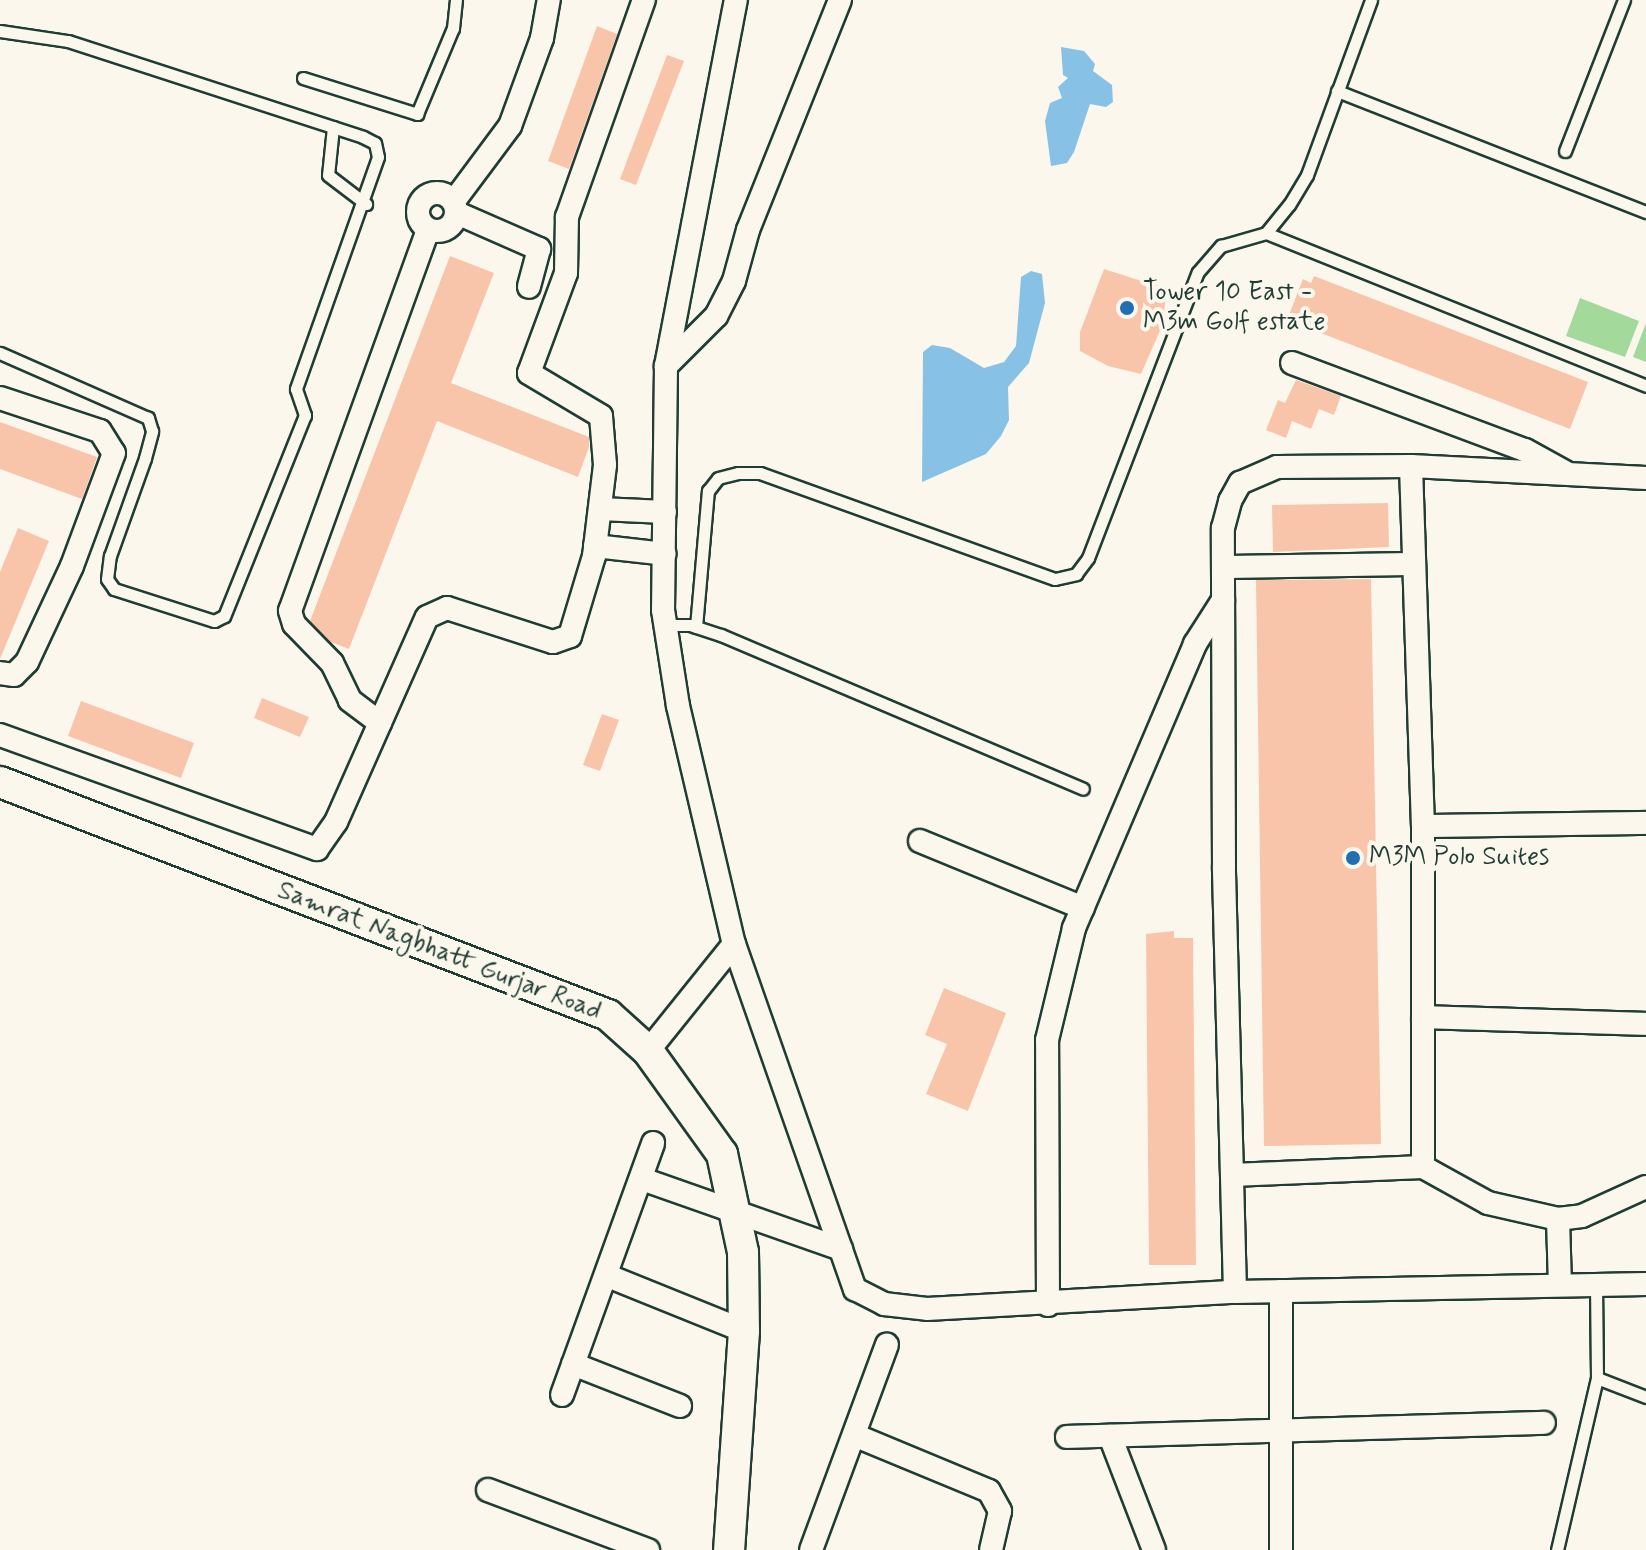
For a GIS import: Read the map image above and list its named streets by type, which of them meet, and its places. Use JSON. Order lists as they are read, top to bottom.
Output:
{
  "streets": {
    "street": ["Samrat Nagbhatt Gurjar Road"]
  },
  "places": ["Tower 10 East - M3m Golf estate", "M3M Polo Suites"]
}
